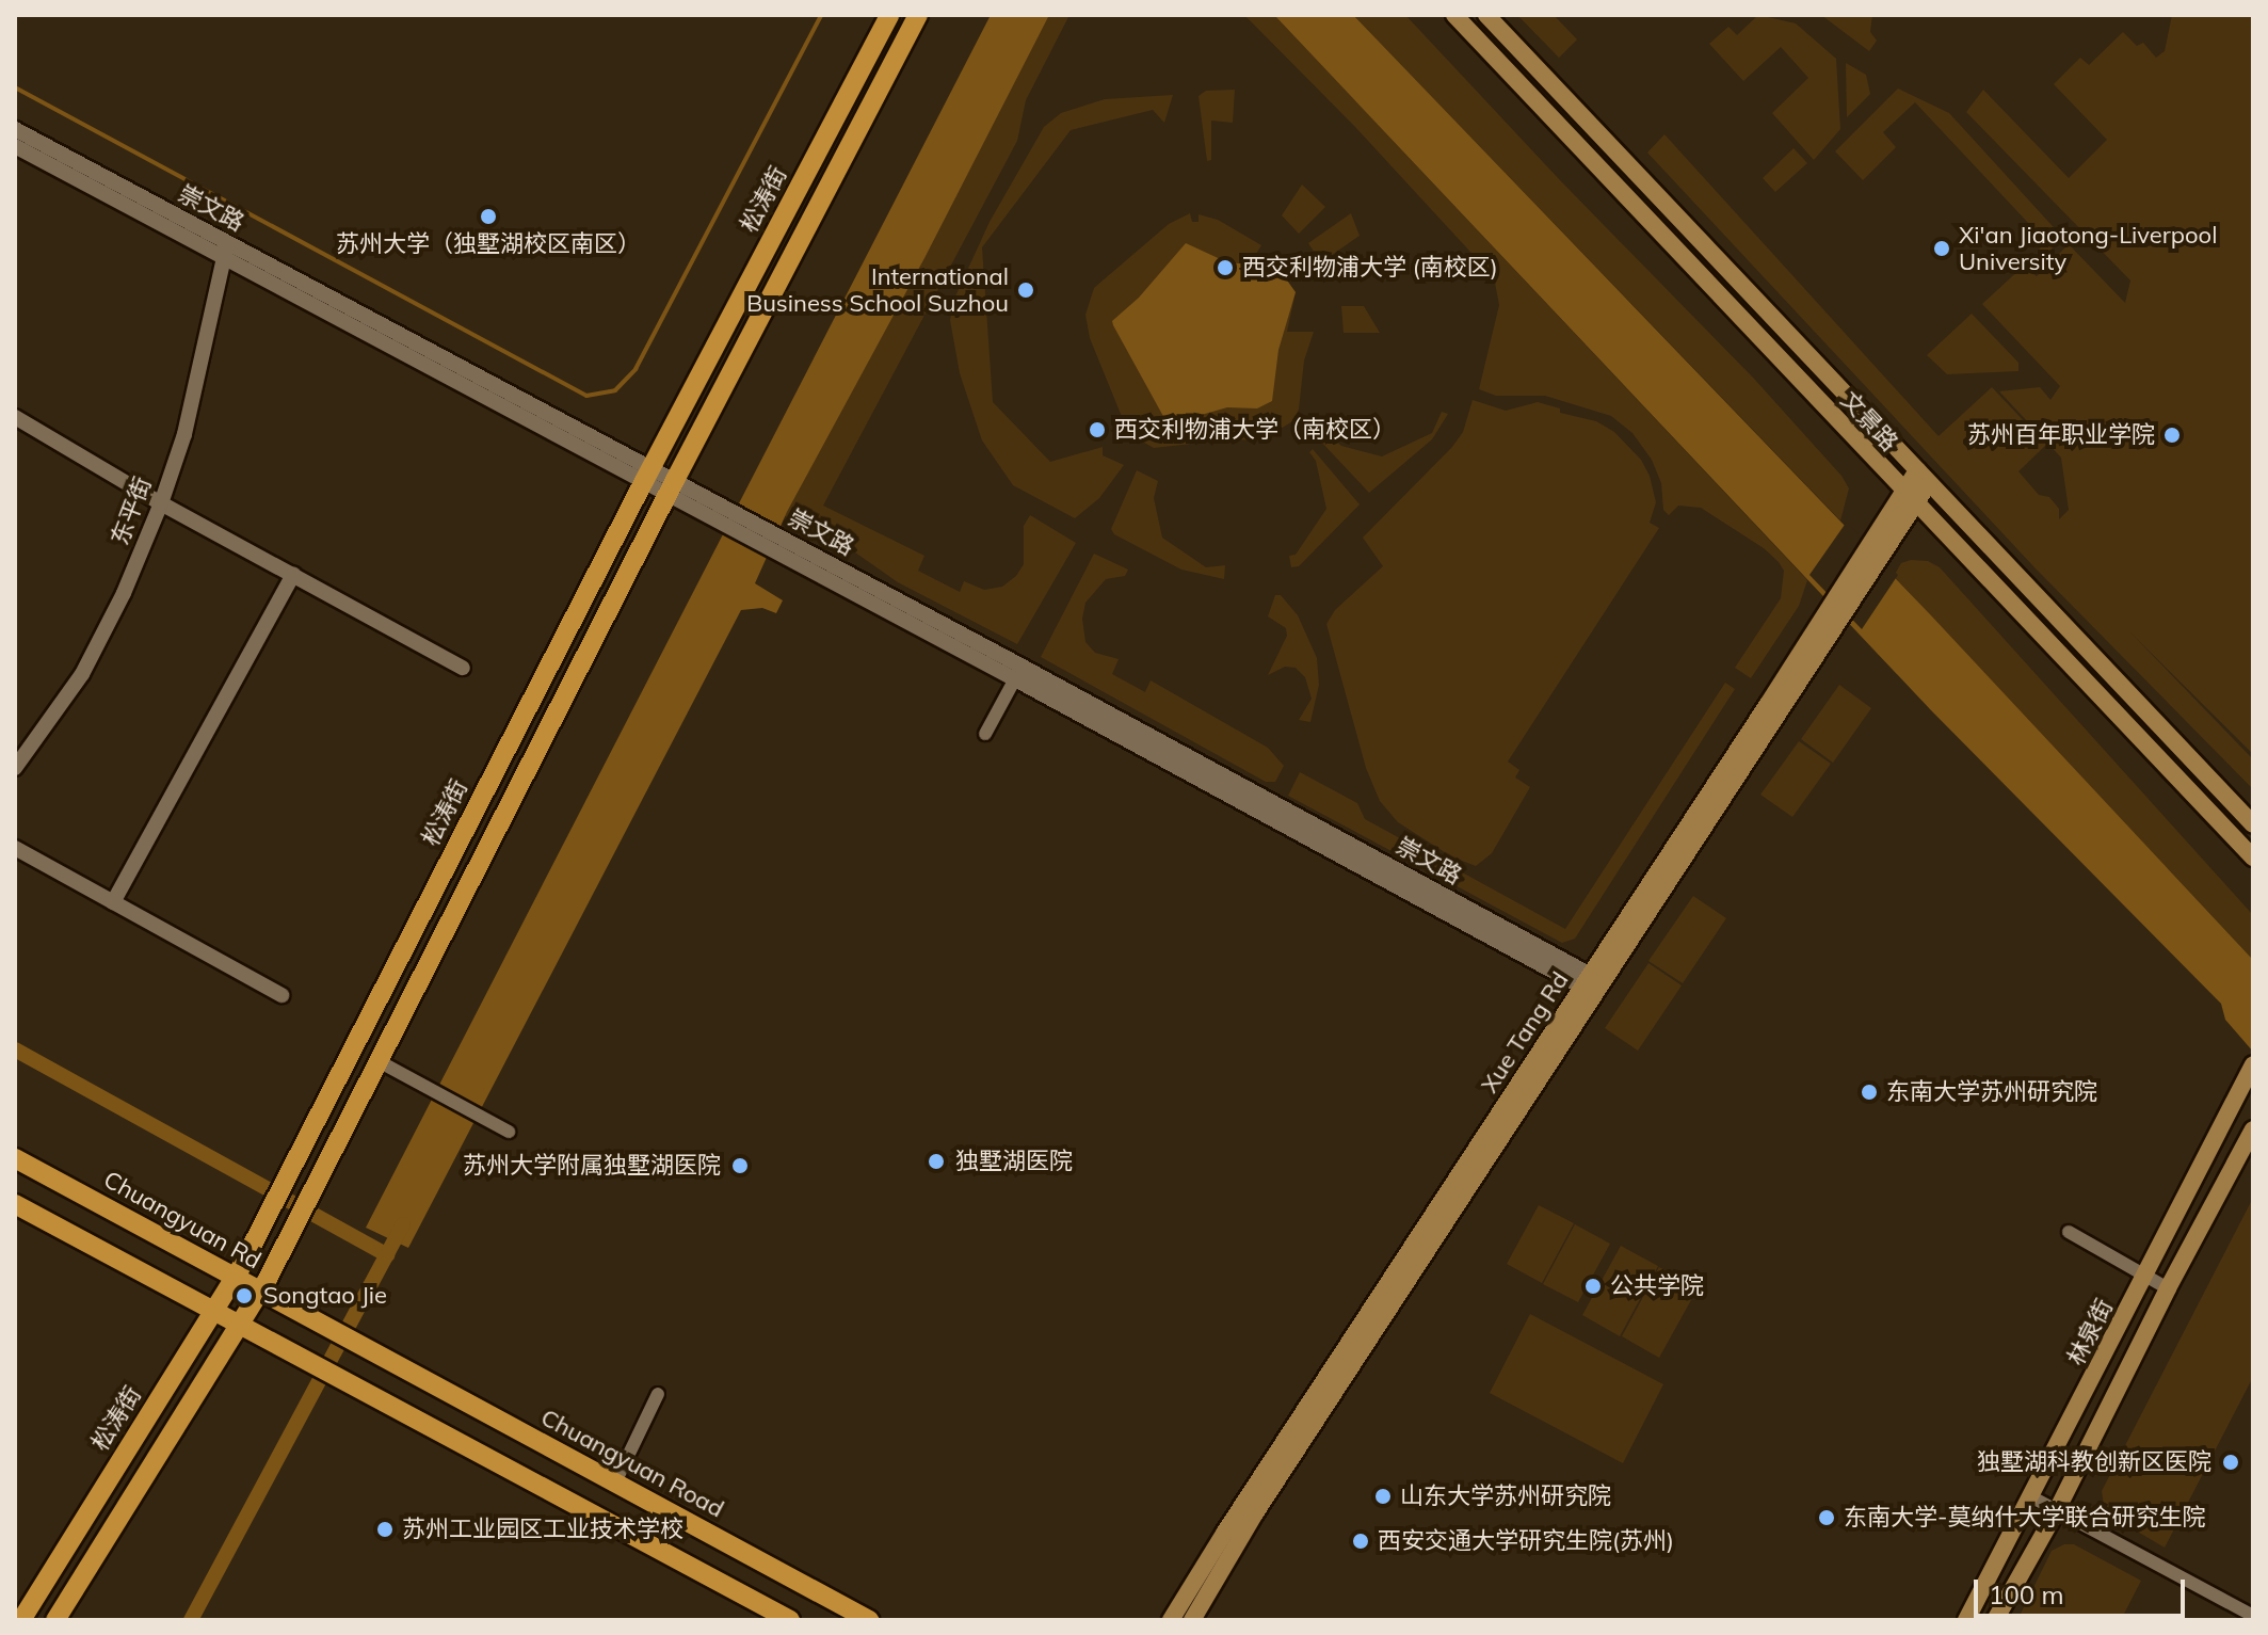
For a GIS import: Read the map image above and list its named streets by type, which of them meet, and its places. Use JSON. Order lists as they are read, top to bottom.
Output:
{
  "streets": {
    "main road": [
      "松涛街",
      "文景路",
      "Xue Tang Rd",
      "Chuangyuan Rd",
      "林泉街",
      "Chuangyuan Road"
    ],
    "street": ["崇文路", "东平街"]
  },
  "crossings": [
    ["松涛街", "崇文路"],
    ["松涛街", "Chuangyuan Rd"],
    ["崇文路", "东平街"],
    ["崇文路", "Xue Tang Rd"],
    ["文景路", "Xue Tang Rd"],
    ["Chuangyuan Rd", "Chuangyuan Road"]
  ],
  "places": [
    "苏州大学（独墅湖校区南区）",
    "Xi'an Jiaotong-Liverpool University",
    "西交利物浦大学 (南校区)",
    "International Business School Suzhou",
    "西交利物浦大学（南校区）",
    "苏州百年职业学院",
    "东南大学苏州研究院",
    "独墅湖医院",
    "苏州大学附属独墅湖医院",
    "公共学院",
    "Songtao Jie",
    "独墅湖科教创新区医院",
    "山东大学苏州研究院",
    "东南大学-莫纳什大学联合研究生院",
    "苏州工业园区工业技术学校",
    "西安交通大学研究生院(苏州)"
  ],
  "scale_bar": "100 m"
}
